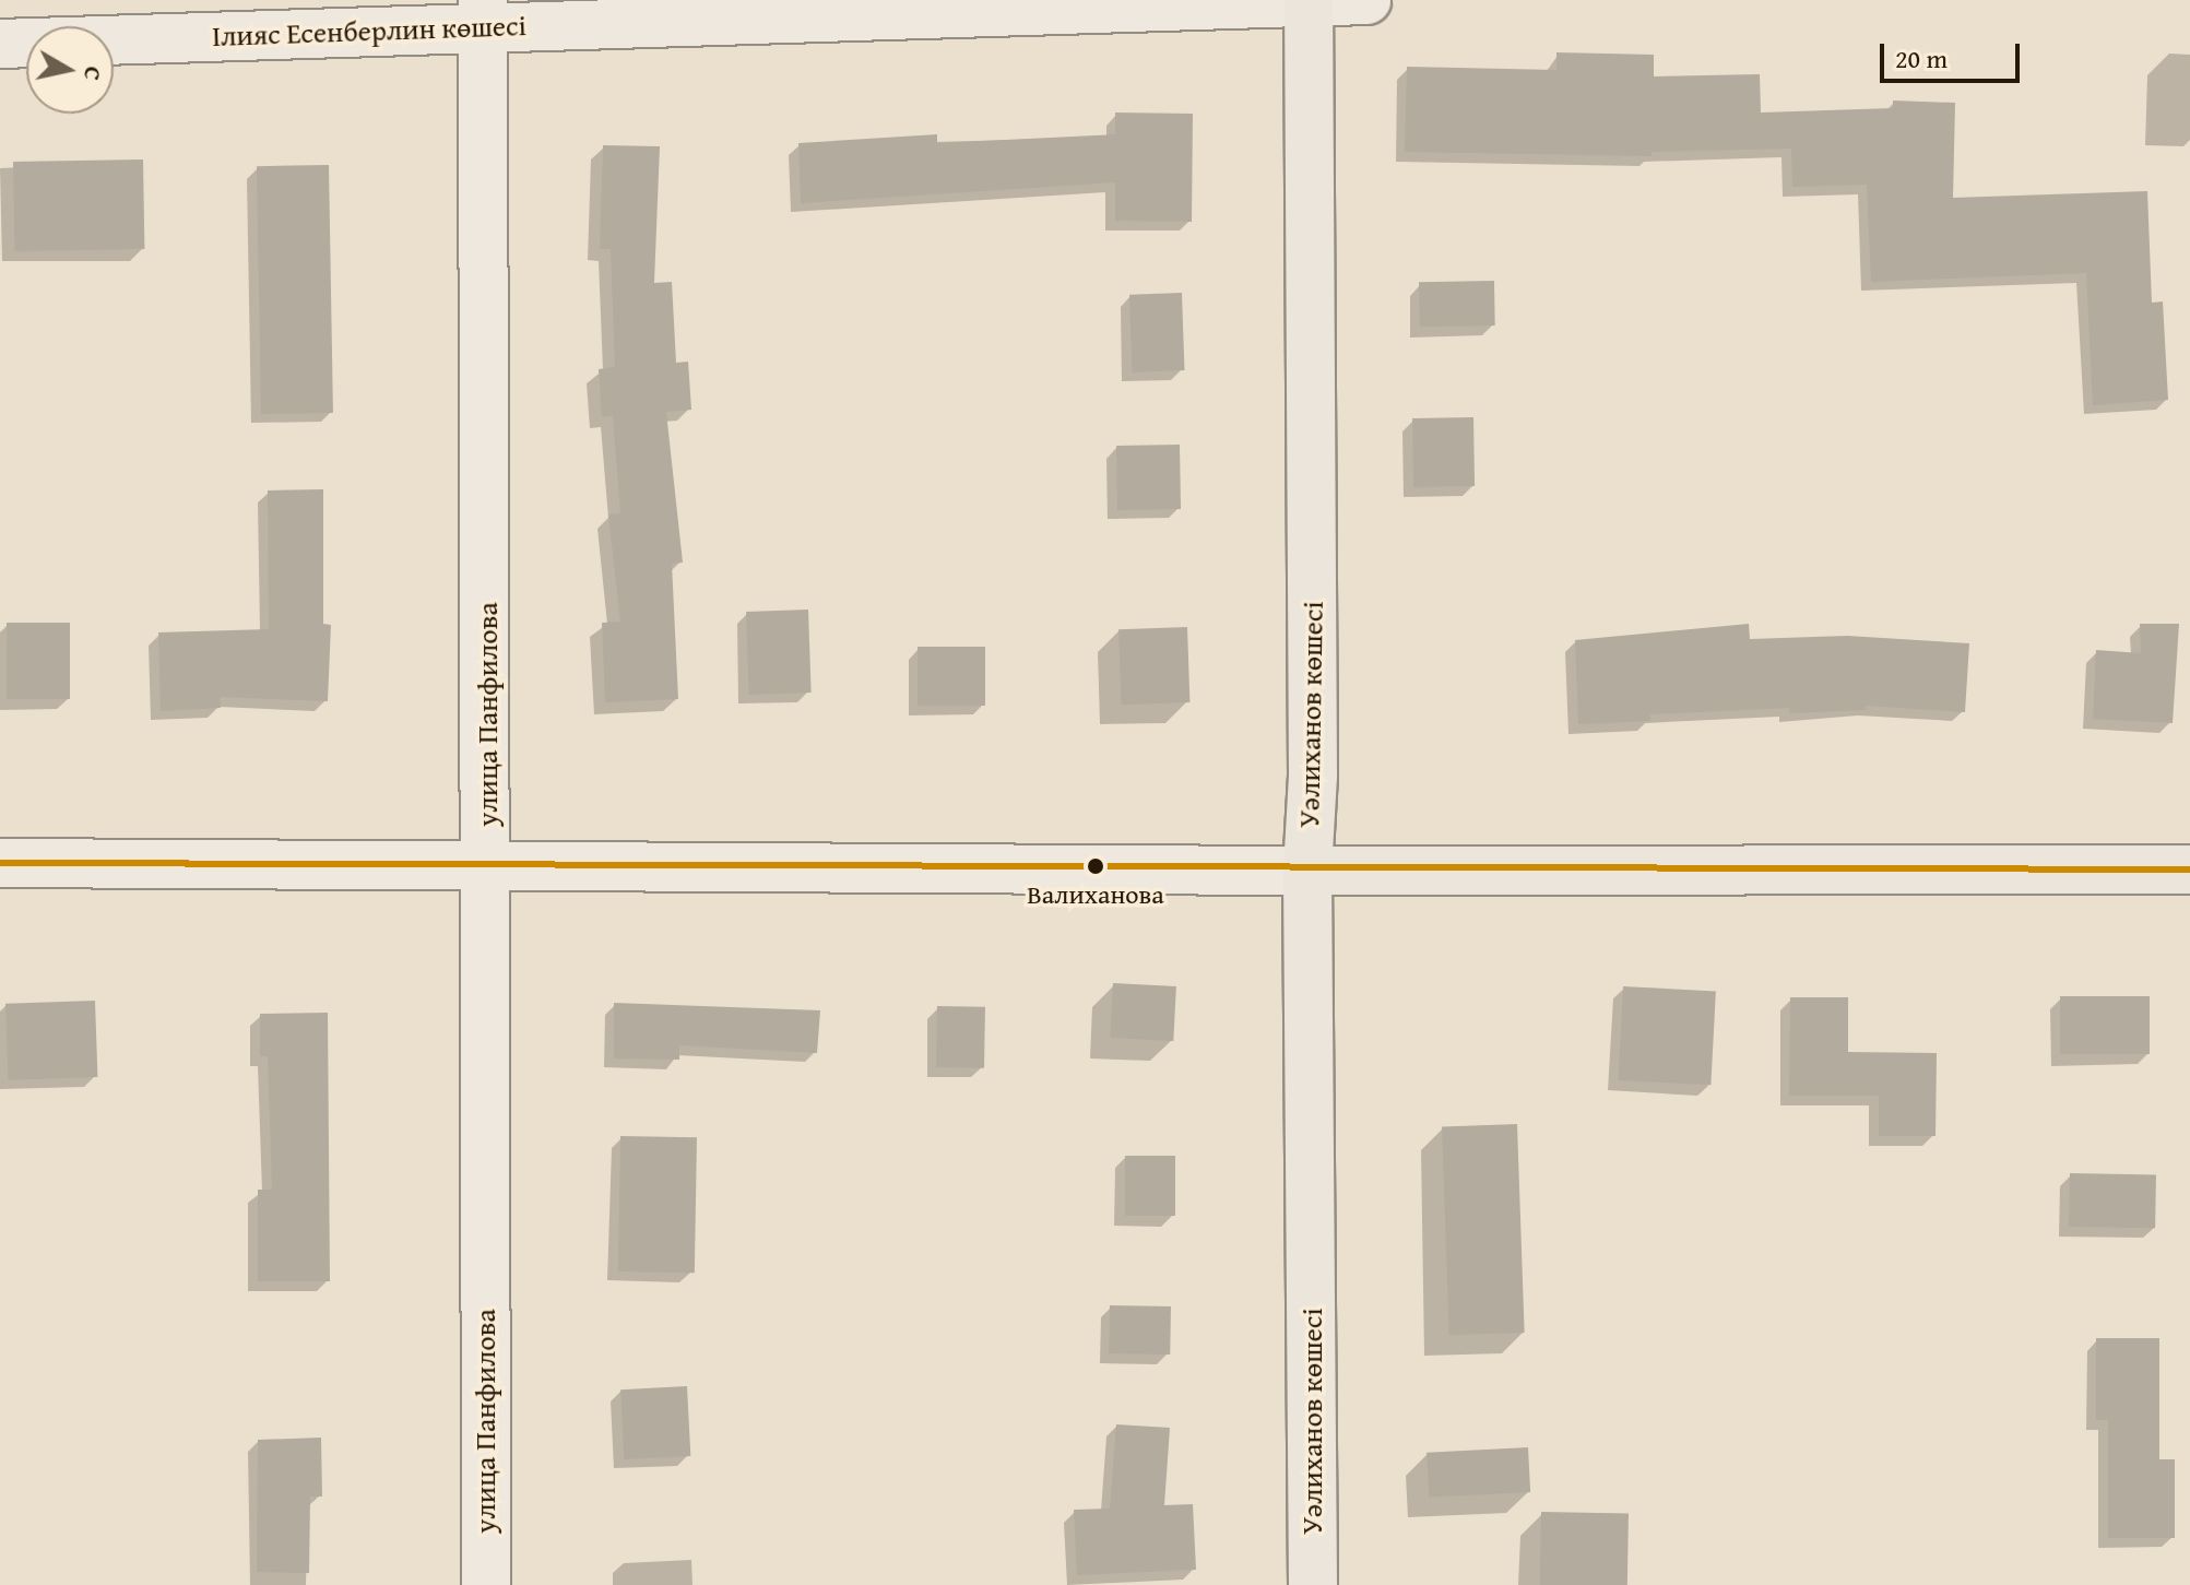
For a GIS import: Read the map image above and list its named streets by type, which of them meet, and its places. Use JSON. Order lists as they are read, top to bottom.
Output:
{
  "streets": {
    "main road": ["Уәлиханов көшесі"],
    "street": ["Ілияс Есенберлин көшесі", "улица Панфилова"]
  },
  "crossings": [
    ["Ілияс Есенберлин көшесі", "улица Панфилова"],
    ["Ілияс Есенберлин көшесі", "Уәлиханов көшесі"]
  ],
  "places": ["Валиханова"],
  "scale_bar": "20 m",
  "north": "right"
}
